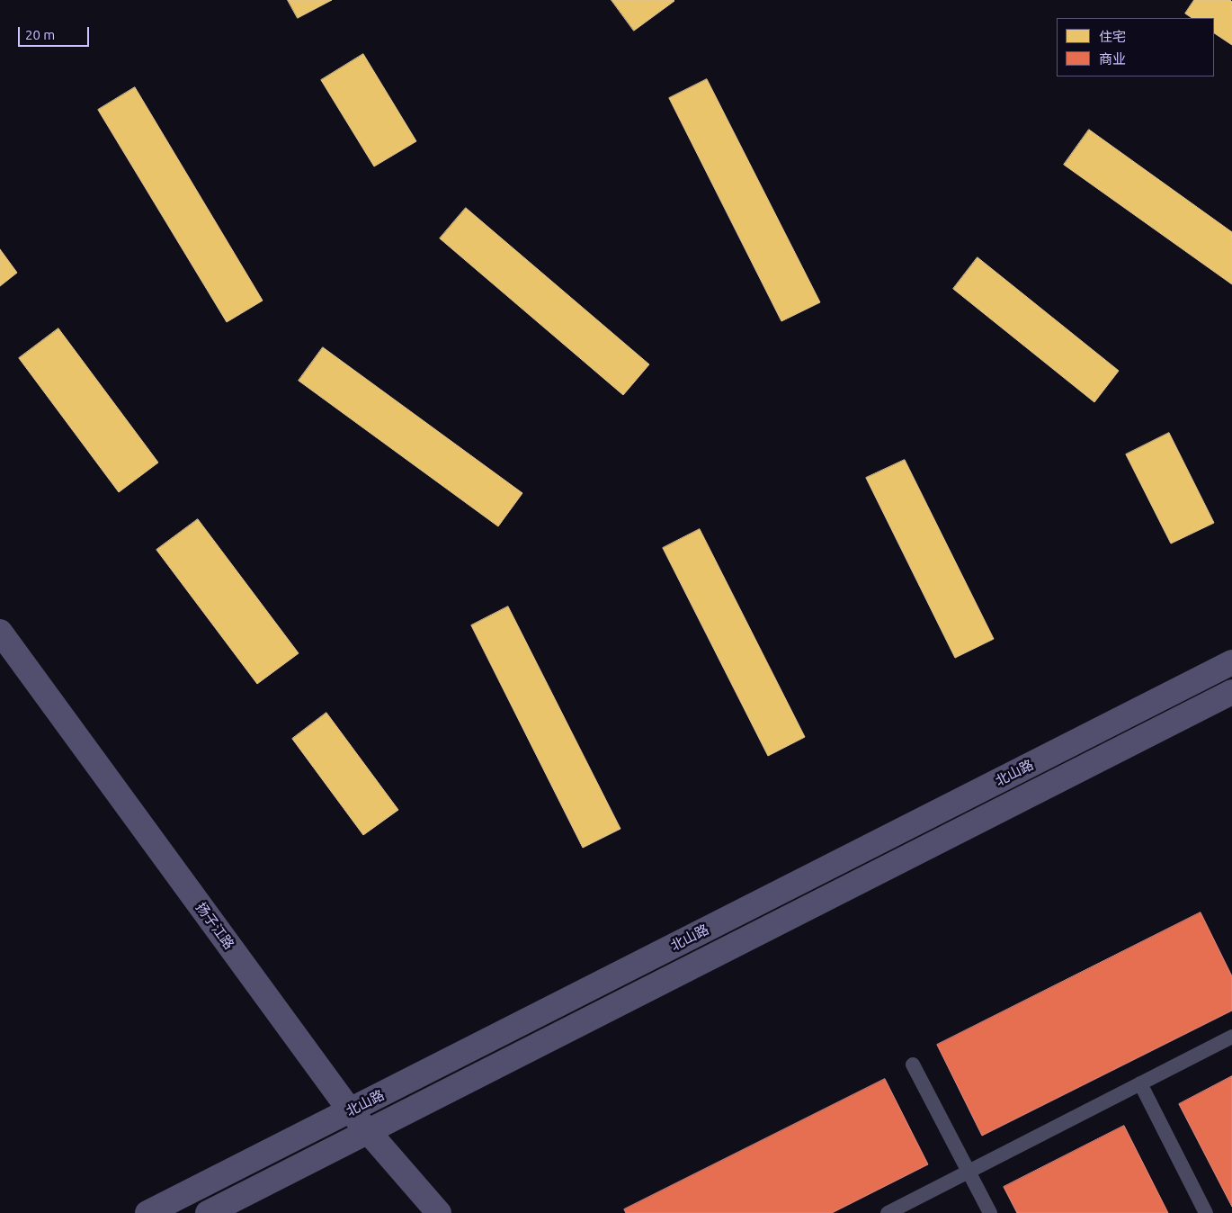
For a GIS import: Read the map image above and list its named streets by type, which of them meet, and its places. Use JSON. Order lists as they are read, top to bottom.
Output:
{
  "streets": {
    "street": ["北山路", "扬子江路"]
  },
  "crossings": [
    ["北山路", "扬子江路"]
  ],
  "legend": ["住宅", "商业"],
  "scale_bar": "20 m"
}
